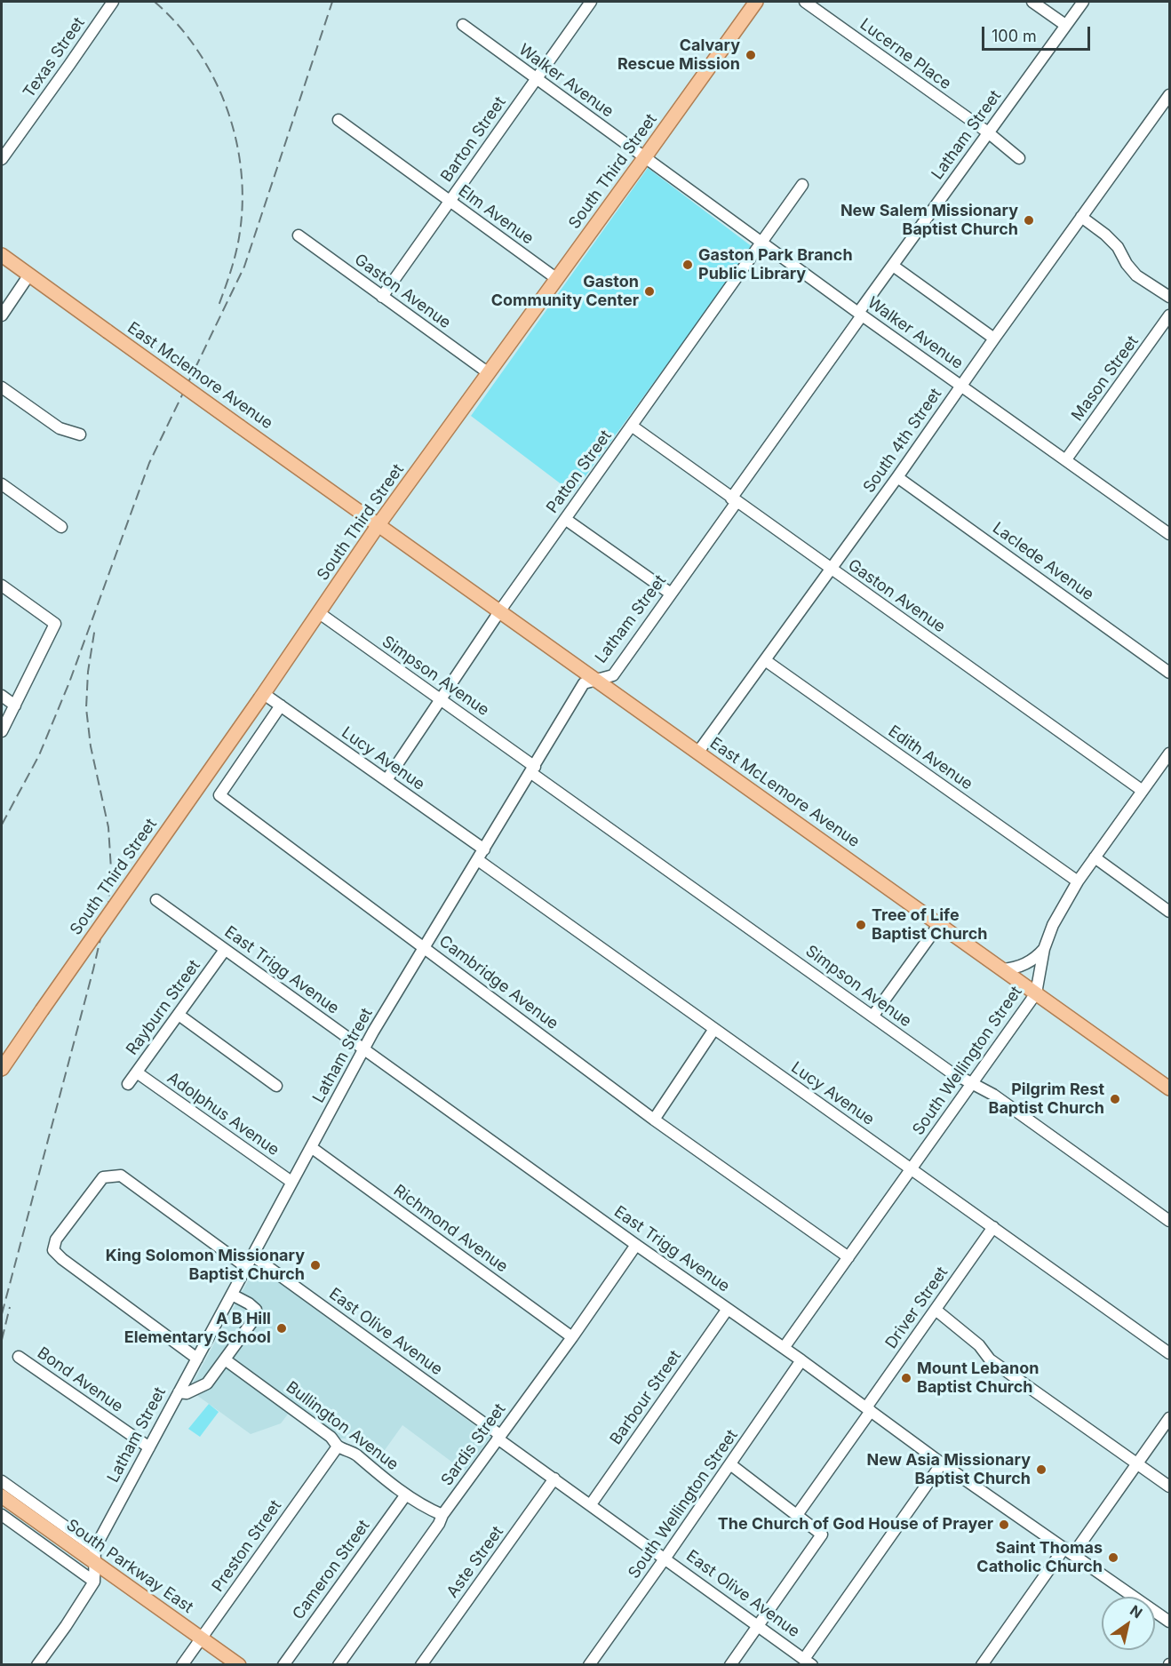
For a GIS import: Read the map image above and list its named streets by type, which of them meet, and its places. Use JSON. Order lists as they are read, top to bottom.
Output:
{
  "streets": {
    "main road": [
      "South Third Street",
      "East Mclemore Avenue",
      "East McLemore Avenue",
      "South Parkway East"
    ],
    "street": [
      "Lucerne Place",
      "Texas Street",
      "Walker Avenue",
      "Latham Street",
      "Barton Street",
      "Elm Avenue",
      "Gaston Avenue",
      "Mason Street",
      "South 4th Street",
      "Patton Street",
      "Laclede Avenue",
      "Simpson Avenue",
      "Edith Avenue",
      "Lucy Avenue",
      "East Trigg Avenue",
      "Cambridge Avenue",
      "Rayburn Street",
      "South Wellington Street",
      "Adolphus Avenue",
      "Richmond Avenue",
      "Driver Street",
      "East Olive Avenue",
      "Bond Avenue",
      "Barbour Street",
      "Bullington Avenue",
      "Sardis Street",
      "Preston Street",
      "Aste Street",
      "Cameron Street"
    ]
  },
  "crossings": [
    ["Lucerne Place", "Latham Street"],
    ["Walker Avenue", "Latham Street"],
    ["Walker Avenue", "Barton Street"],
    ["Walker Avenue", "South Third Street"],
    ["Walker Avenue", "Mason Street"],
    ["Walker Avenue", "South 4th Street"],
    ["Walker Avenue", "Patton Street"],
    ["Latham Street", "Gaston Avenue"],
    ["Latham Street", "Simpson Avenue"],
    ["Latham Street", "Lucy Avenue"],
    ["Latham Street", "East McLemore Avenue"],
    ["Latham Street", "East Trigg Avenue"],
    ["Latham Street", "Cambridge Avenue"],
    ["Latham Street", "Adolphus Avenue"],
    ["Latham Street", "Richmond Avenue"],
    ["Latham Street", "East Olive Avenue"],
    ["Latham Street", "Bond Avenue"],
    ["Latham Street", "South Parkway East"],
    ["Barton Street", "Elm Avenue"],
    ["Barton Street", "Gaston Avenue"],
    ["South Third Street", "Elm Avenue"],
    ["South Third Street", "Gaston Avenue"],
    ["South Third Street", "East Mclemore Avenue"],
    ["South Third Street", "Simpson Avenue"],
    ["South Third Street", "Lucy Avenue"],
    ["South Third Street", "East McLemore Avenue"],
    ["Gaston Avenue", "South 4th Street"],
    ["Gaston Avenue", "Patton Street"],
    ["Gaston Avenue", "South Wellington Street"],
    ["East Mclemore Avenue", "East McLemore Avenue"],
    ["South 4th Street", "Laclede Avenue"],
    ["South 4th Street", "Edith Avenue"],
    ["South 4th Street", "East McLemore Avenue"],
    ["Patton Street", "Simpson Avenue"],
    ["Patton Street", "Lucy Avenue"],
    ["Patton Street", "East McLemore Avenue"],
    ["Simpson Avenue", "South Wellington Street"],
    ["Edith Avenue", "South Wellington Street"],
    ["Lucy Avenue", "Cambridge Avenue"],
    ["Lucy Avenue", "South Wellington Street"],
    ["Lucy Avenue", "Driver Street"],
    ["East McLemore Avenue", "South Wellington Street"],
    ["East Trigg Avenue", "Rayburn Street"],
    ["East Trigg Avenue", "South Wellington Street"],
    ["East Trigg Avenue", "Driver Street"],
    ["East Trigg Avenue", "Barbour Street"],
    ["East Trigg Avenue", "Sardis Street"],
    ["Cambridge Avenue", "South Wellington Street"],
    ["Rayburn Street", "Adolphus Avenue"],
    ["South Wellington Street", "East Olive Avenue"],
    ["Richmond Avenue", "Sardis Street"],
    ["East Olive Avenue", "Barbour Street"],
    ["East Olive Avenue", "Sardis Street"],
    ["East Olive Avenue", "Aste Street"],
    ["Bullington Avenue", "Sardis Street"],
    ["Bullington Avenue", "Preston Street"],
    ["Bullington Avenue", "Cameron Street"],
    ["Preston Street", "South Parkway East"]
  ],
  "places": [
    "Calvary Rescue Mission",
    "New Salem Missionary Baptist Church",
    "Gaston Park Branch Public Library",
    "Gaston Community Center",
    "Tree of Life Baptist Church",
    "Pilgrim Rest Baptist Church",
    "King Solomon Missionary Baptist Church",
    "A B Hill Elementary School",
    "Mount Lebanon Baptist Church",
    "New Asia Missionary Baptist Church",
    "The Church of God House of Prayer",
    "Saint Thomas Catholic Church"
  ],
  "scale_bar": "100 m",
  "north": "top right"
}
